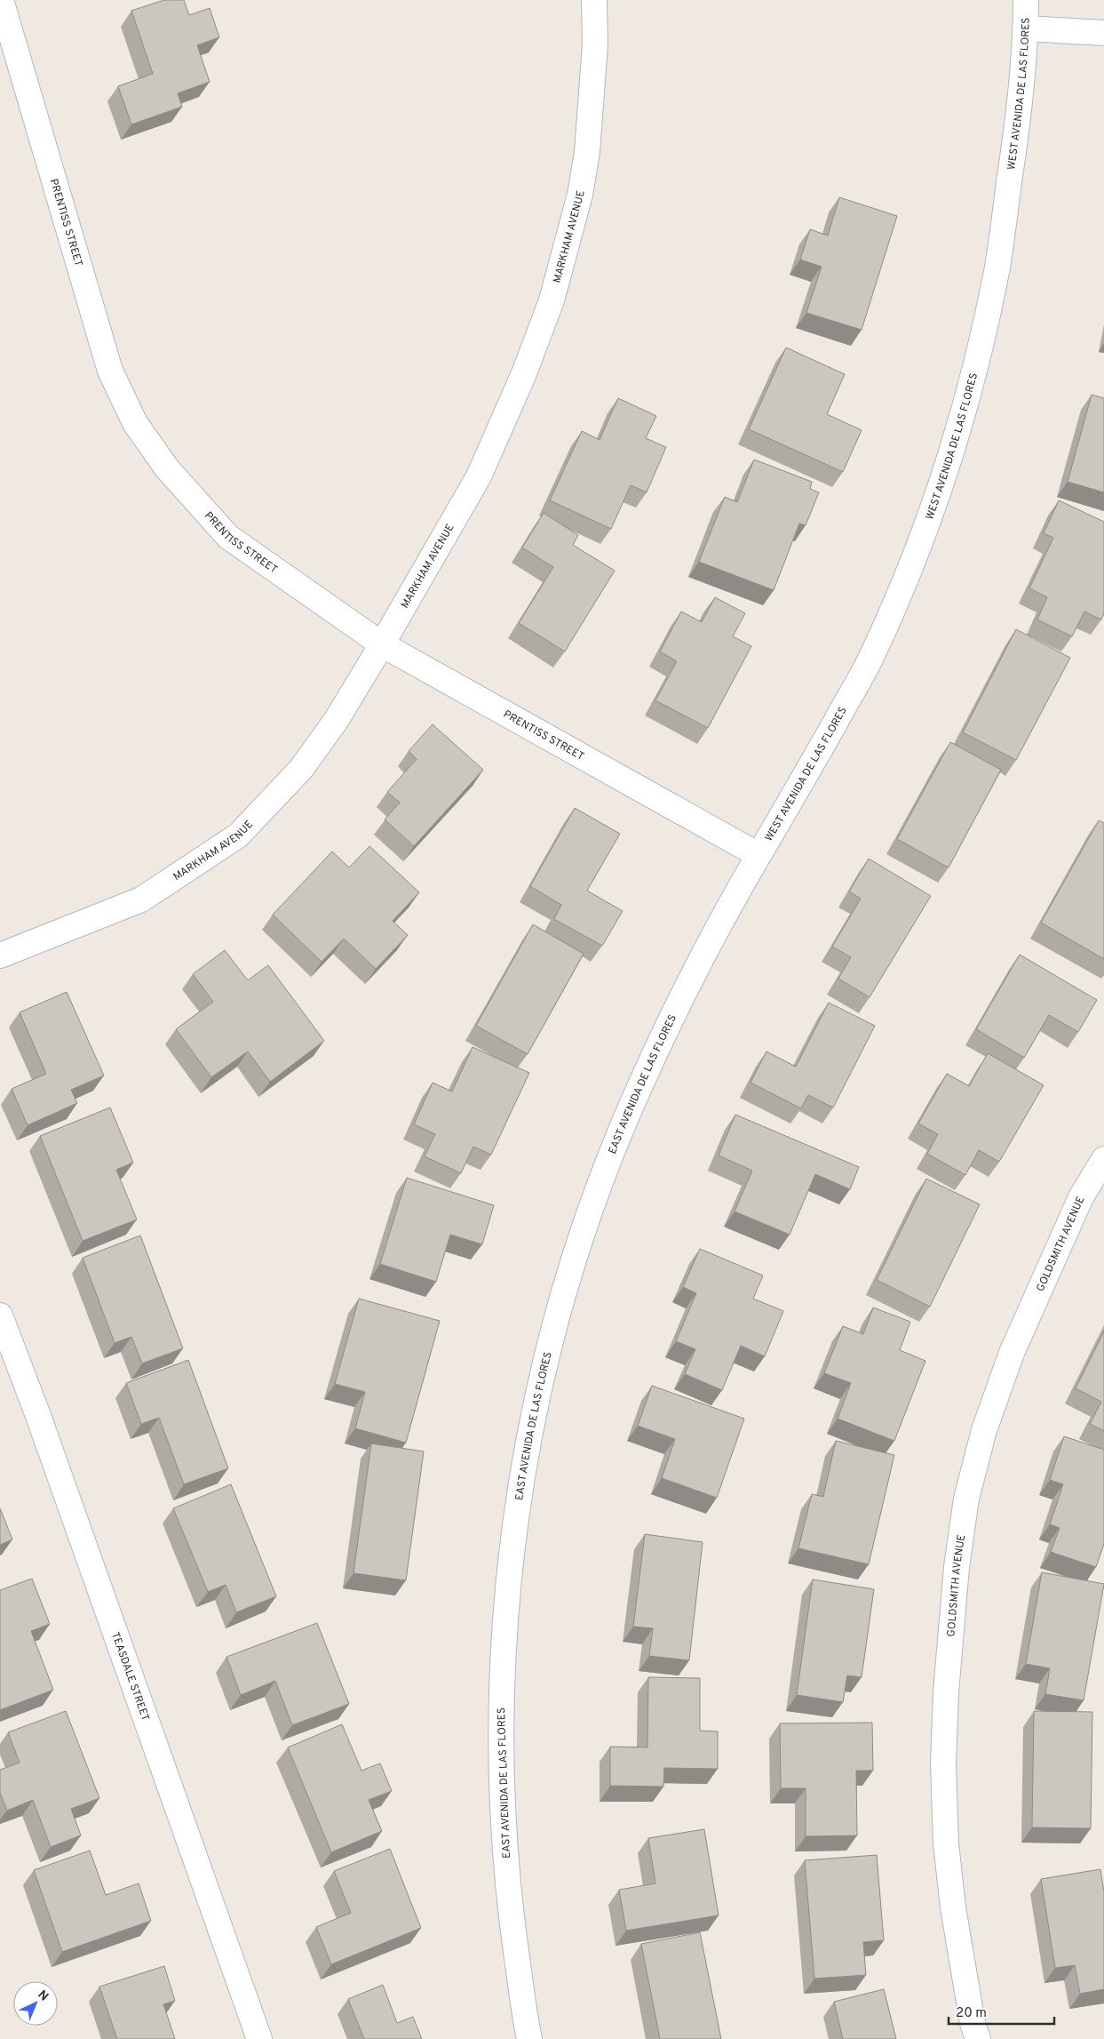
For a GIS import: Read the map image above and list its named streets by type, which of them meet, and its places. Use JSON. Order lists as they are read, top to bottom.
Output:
{
  "streets": {
    "street": [
      "WEST AVENIDA DE LAS FLORES",
      "PRENTISS STREET",
      "MARKHAM AVENUE",
      "EAST AVENIDA DE LAS FLORES",
      "GOLDSMITH AVENUE",
      "TEASDALE STREET"
    ]
  },
  "crossings": [
    ["WEST AVENIDA DE LAS FLORES", "PRENTISS STREET"],
    ["WEST AVENIDA DE LAS FLORES", "EAST AVENIDA DE LAS FLORES"],
    ["PRENTISS STREET", "MARKHAM AVENUE"],
    ["PRENTISS STREET", "EAST AVENIDA DE LAS FLORES"]
  ],
  "scale_bar": "20 m",
  "north": "top right"
}
